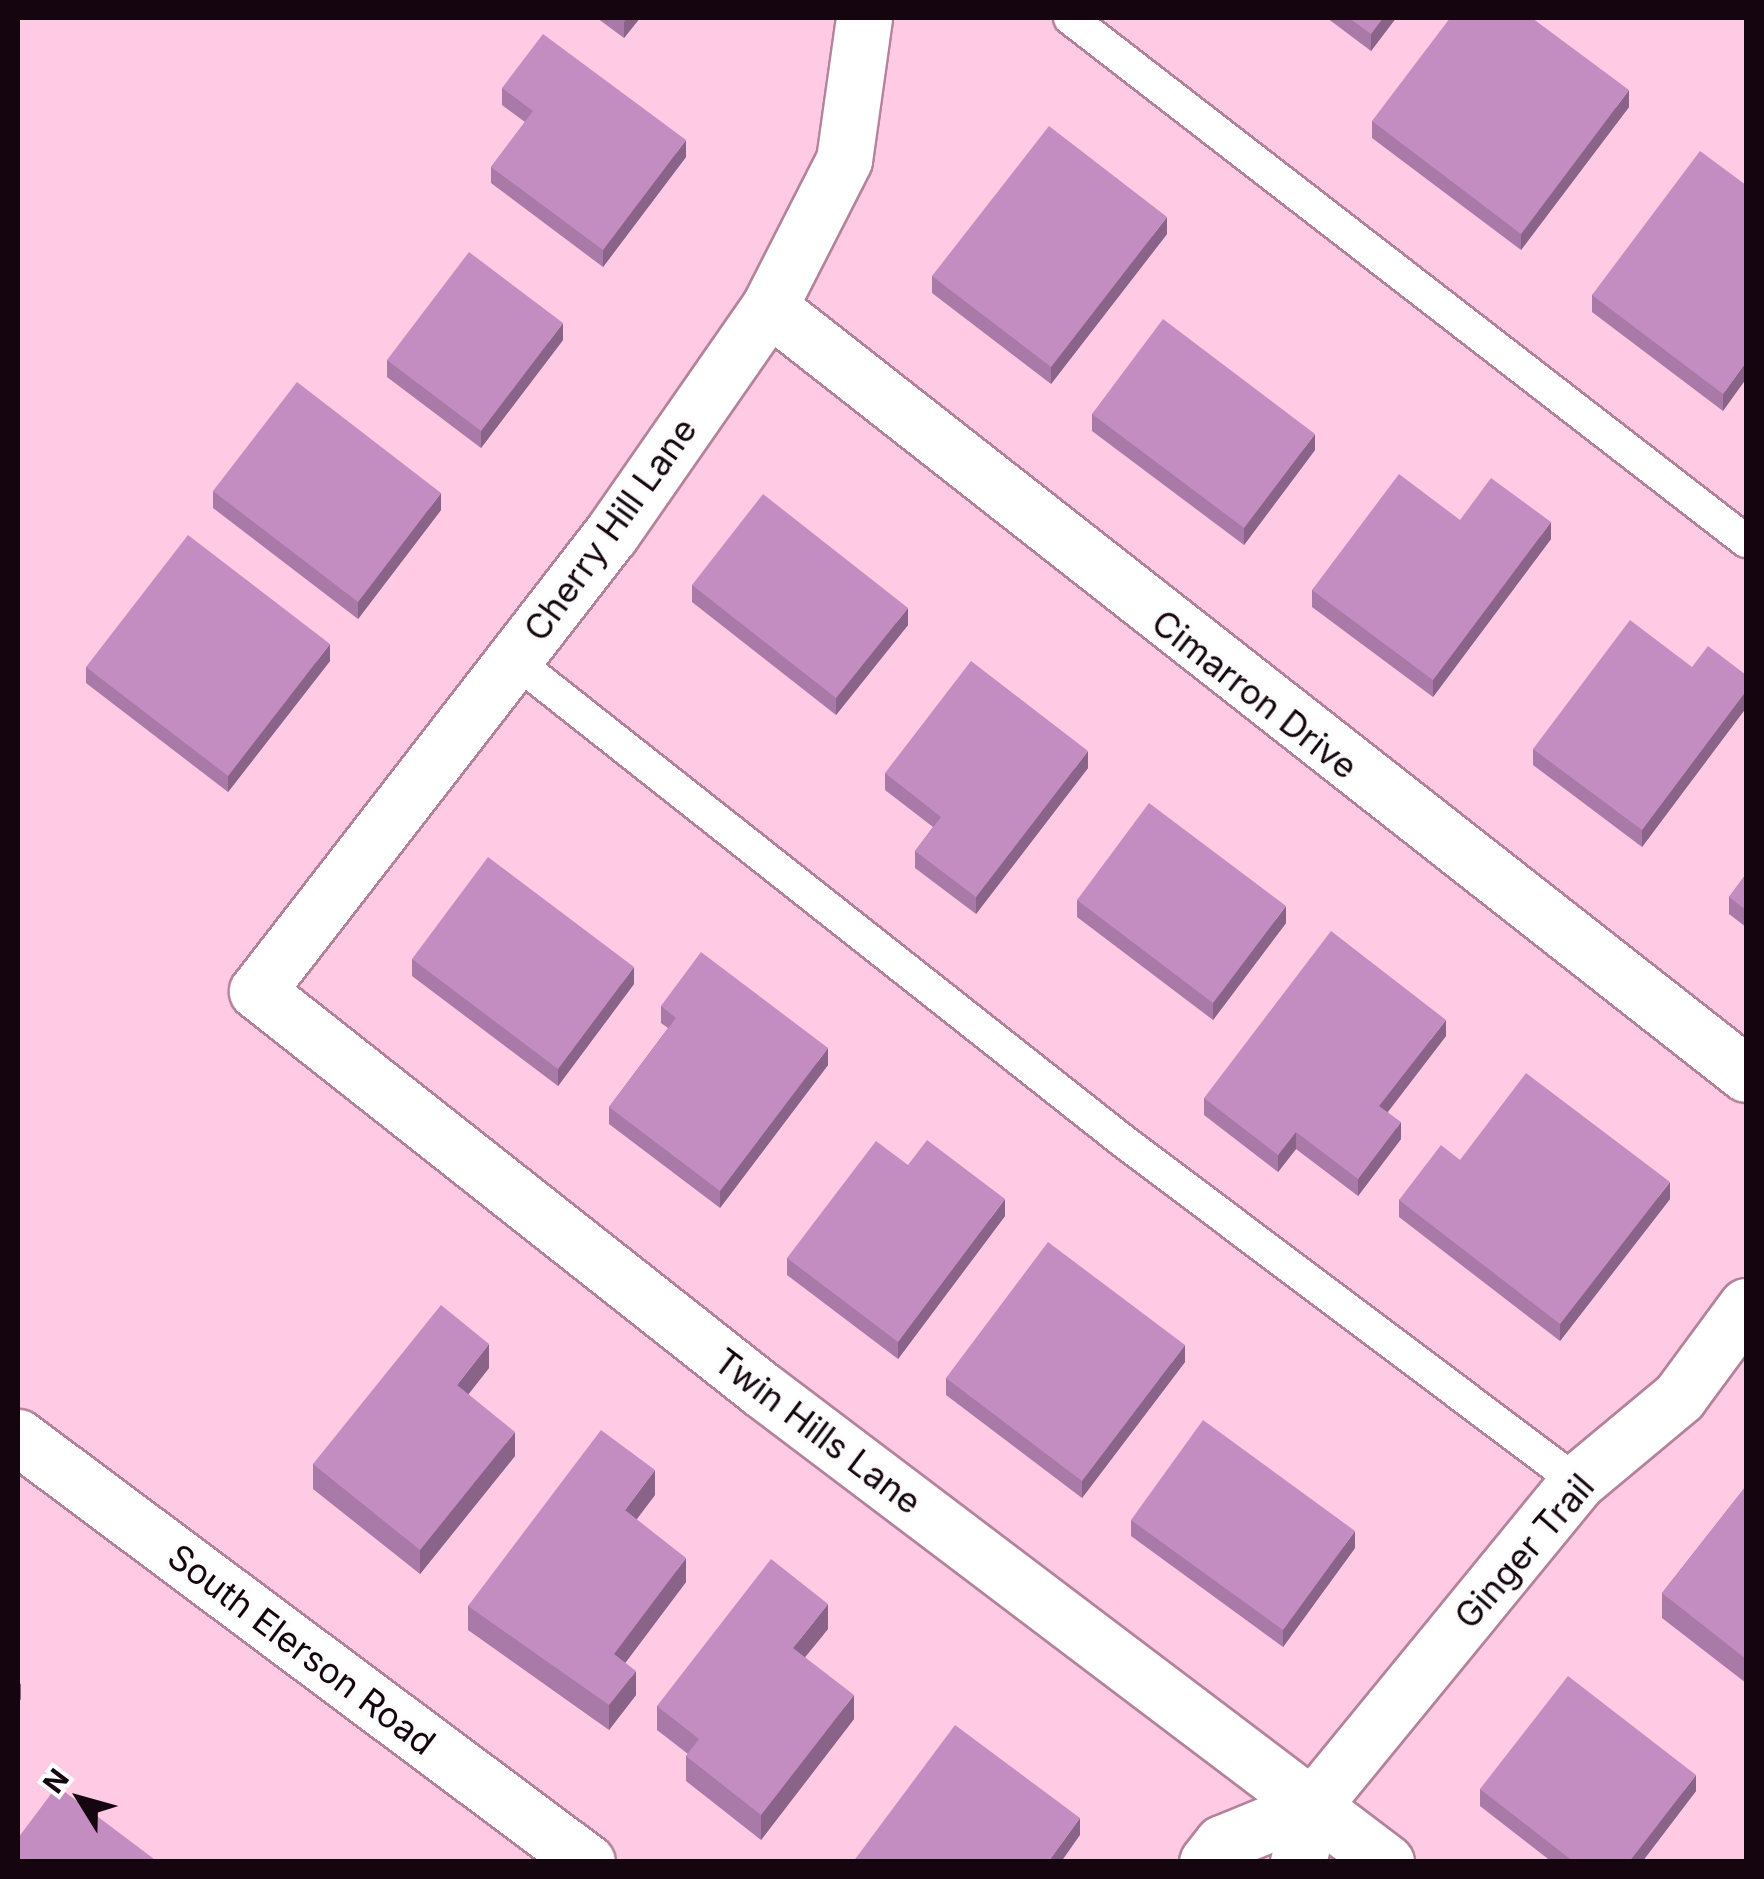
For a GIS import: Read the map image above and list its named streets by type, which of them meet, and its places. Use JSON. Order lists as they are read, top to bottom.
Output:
{
  "streets": {
    "street": [
      "Cherry Hill Lane",
      "Cimarron Drive",
      "Twin Hills Lane",
      "Ginger Trail",
      "South Elerson Road"
    ]
  },
  "crossings": [
    ["Cherry Hill Lane", "Cimarron Drive"],
    ["Cherry Hill Lane", "Twin Hills Lane"],
    ["Twin Hills Lane", "Ginger Trail"]
  ],
  "north": "top left"
}
